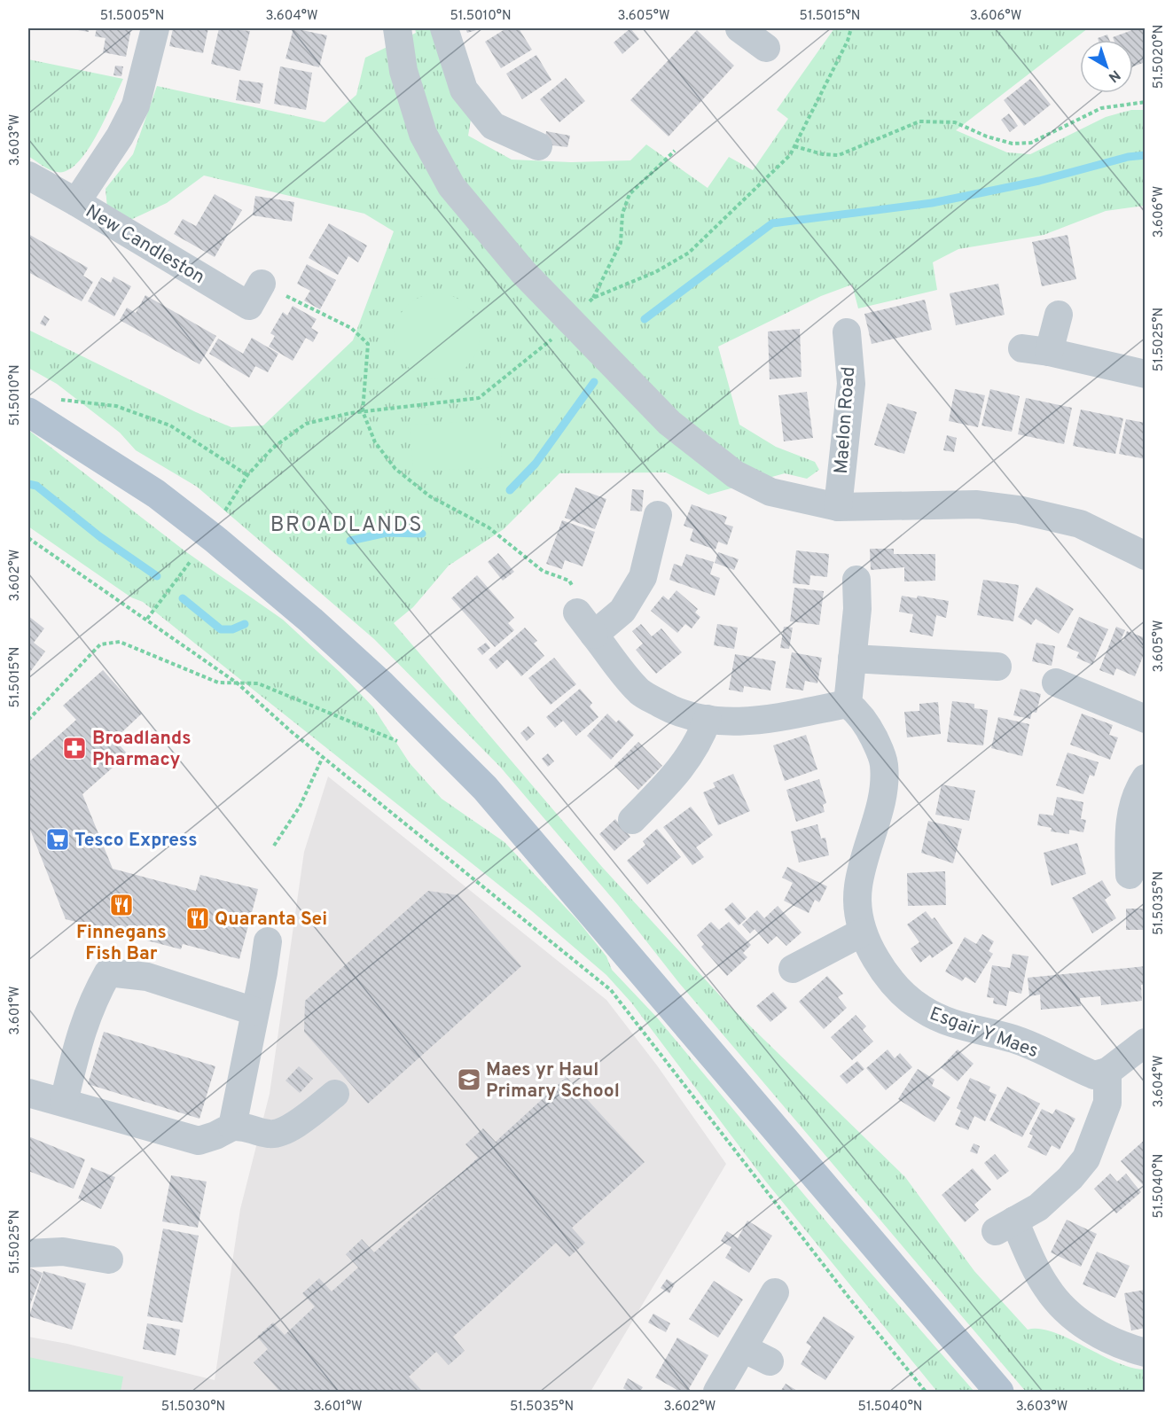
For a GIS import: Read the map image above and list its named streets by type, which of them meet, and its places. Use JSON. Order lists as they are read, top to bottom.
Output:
{
  "streets": {
    "street": ["New Candleston", "Maelon Road", "Esgair Y Maes"]
  },
  "districts": ["BROADLANDS"],
  "places": {
    "pharmacy": ["Broadlands Pharmacy"],
    "supermarket": ["Tesco Express"],
    "restaurant": ["Finnegans Fish Bar", "Quaranta Sei"],
    "school or university": ["Maes yr Haul Primary School"]
  },
  "north": "bottom right",
  "coordinates": [
    "51.5005°N",
    "3.604°W",
    "51.5010°N",
    "3.605°W",
    "51.5015°N",
    "3.606°W",
    "51.5020°N",
    "3.603°W",
    "51.5025°N",
    "3.602°W",
    "51.5035°N",
    "3.601°W",
    "51.5040°N",
    "51.5030°N"
  ]
}
